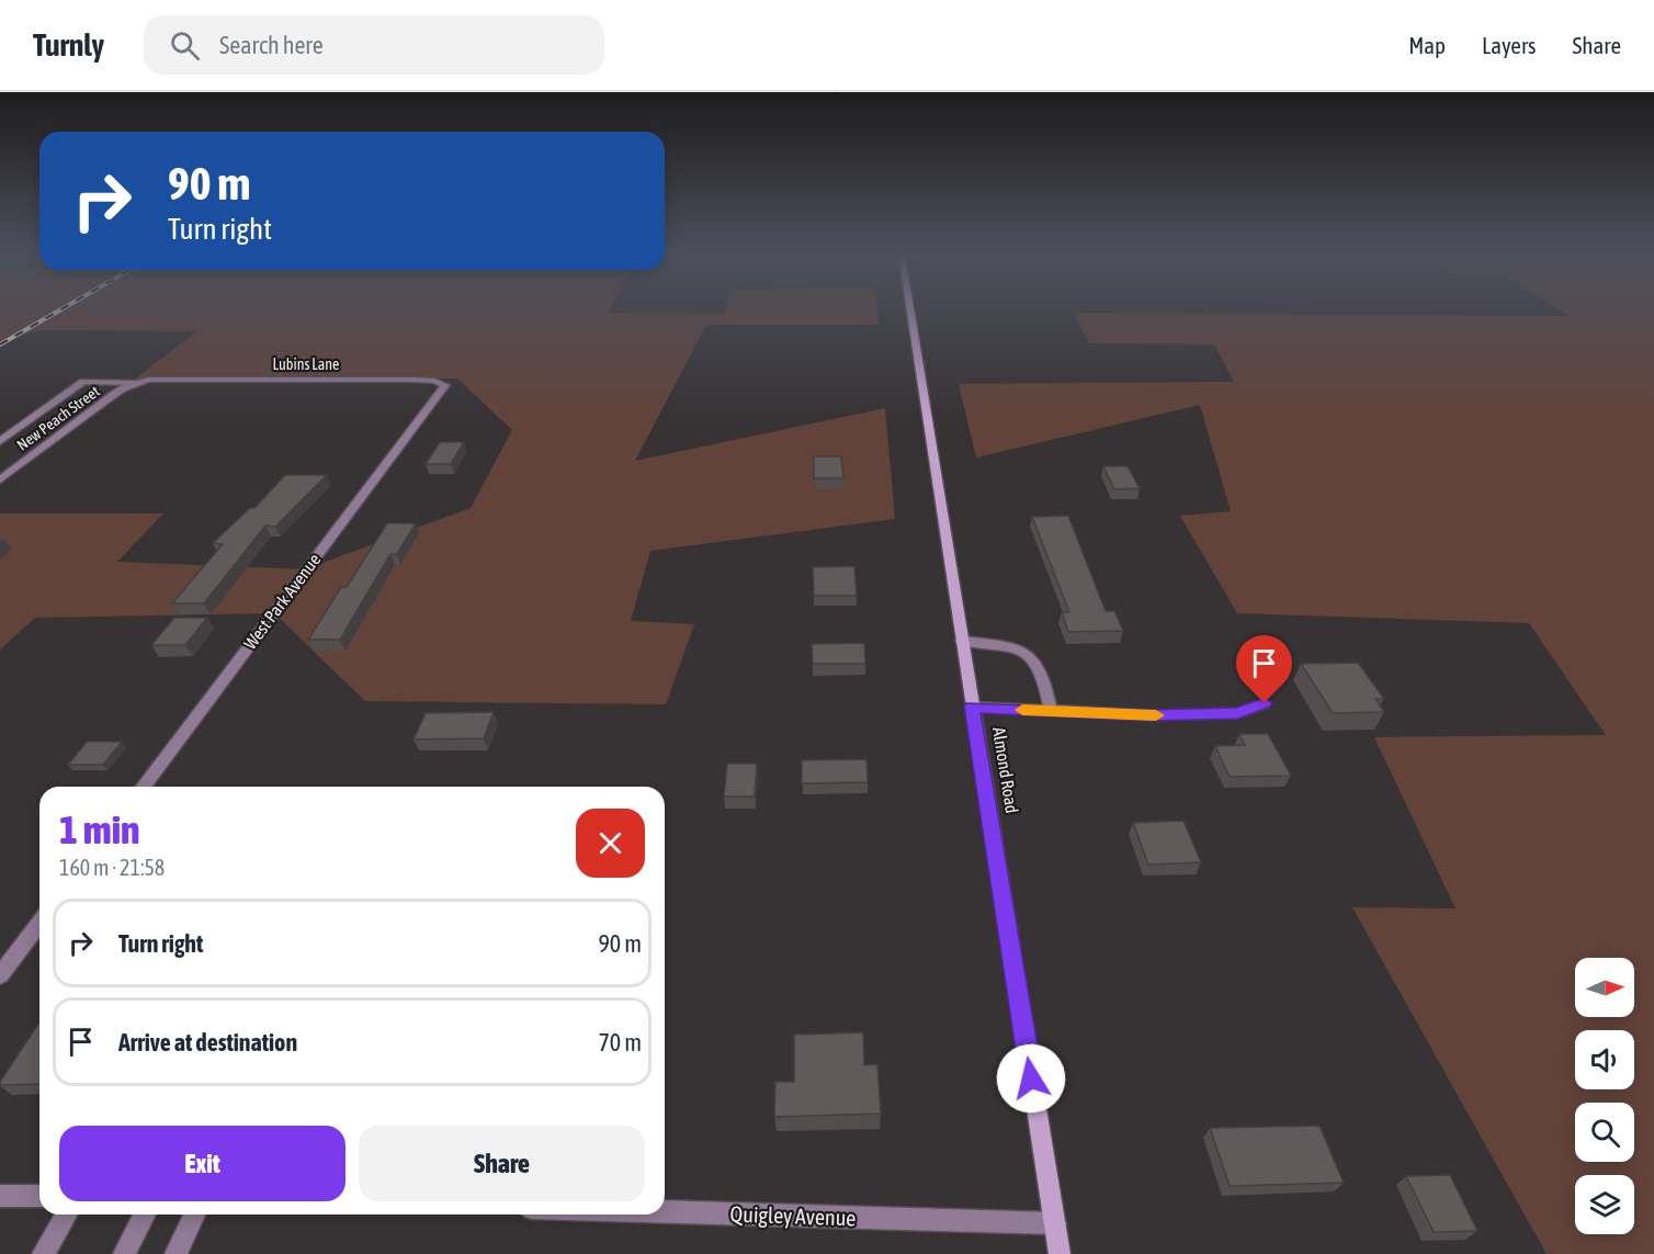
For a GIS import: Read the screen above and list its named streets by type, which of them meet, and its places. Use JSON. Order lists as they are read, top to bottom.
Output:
{
  "streets": {
    "main road": ["Almond Road"],
    "street": [
      "Lubins Lane",
      "New Peach Street",
      "West Park Avenue",
      "Quigley Avenue"
    ]
  },
  "crossings": [
    ["Lubins Lane", "New Peach Street"],
    ["Lubins Lane", "West Park Avenue"],
    ["Almond Road", "Quigley Avenue"]
  ],
  "north": "right",
  "page": {
    "header": "Turnly",
    "search": "Search here",
    "nav": ["Map", "Layers", "Share"],
    "turn": ["90 m", "Turn right"],
    "heading": ["1 min", "160 m · 21:58"],
    "list": [
      {
        "name": "Turn right",
        "value": "90 m"
      },
      {
        "name": "Arrive at destination",
        "value": "70 m"
      }
    ],
    "buttons": ["Exit", "Share"]
  }
}
